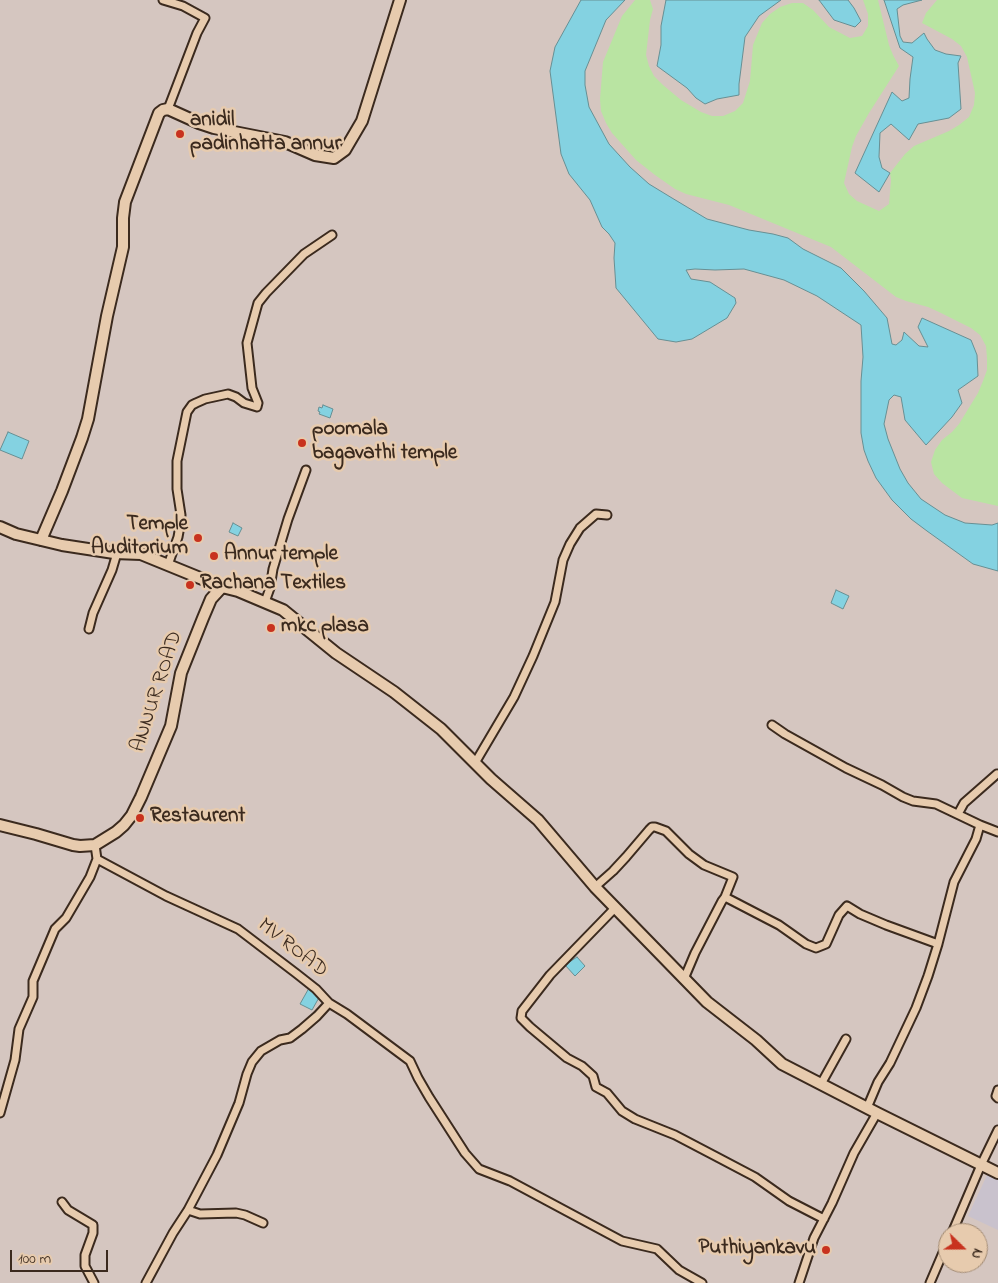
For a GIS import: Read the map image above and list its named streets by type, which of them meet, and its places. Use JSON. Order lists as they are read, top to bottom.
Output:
{
  "streets": {
    "main road": ["ANNUR ROAD"],
    "street": ["MV ROAD"]
  },
  "places": [
    "anidil padinhatta annur",
    "poomala bagavathi temple",
    "Temple Auditorium",
    "Annur temple",
    "Rachana Textiles",
    "mkc plasa",
    "Restaurent",
    "Puthiyankavu"
  ],
  "scale_bar": "100 m",
  "north": "right"
}
